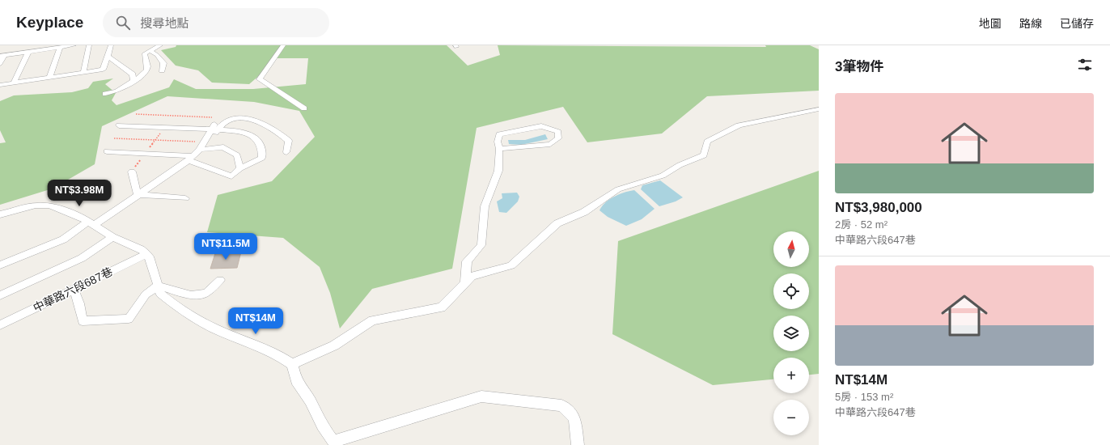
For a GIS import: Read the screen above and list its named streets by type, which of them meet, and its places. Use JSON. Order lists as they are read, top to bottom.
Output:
{
  "streets": {
    "street": ["中華路六段687巷"]
  },
  "north": "top",
  "page": {
    "header": "Keyplace",
    "search": "搜尋地點",
    "nav": ["地圖", "路線", "已儲存"],
    "heading": "3筆物件",
    "list": [
      {
        "name": "NT$3,980,000",
        "note": "2房 · 52 m² · 中華路六段647巷"
      },
      {
        "name": "NT$14M",
        "note": "5房 · 153 m² · 中華路六段647巷"
      }
    ],
    "price": ["NT$3.98M", "NT$11.5M", "NT$14M"],
    "map_buttons": ["+", "−"]
  }
}
